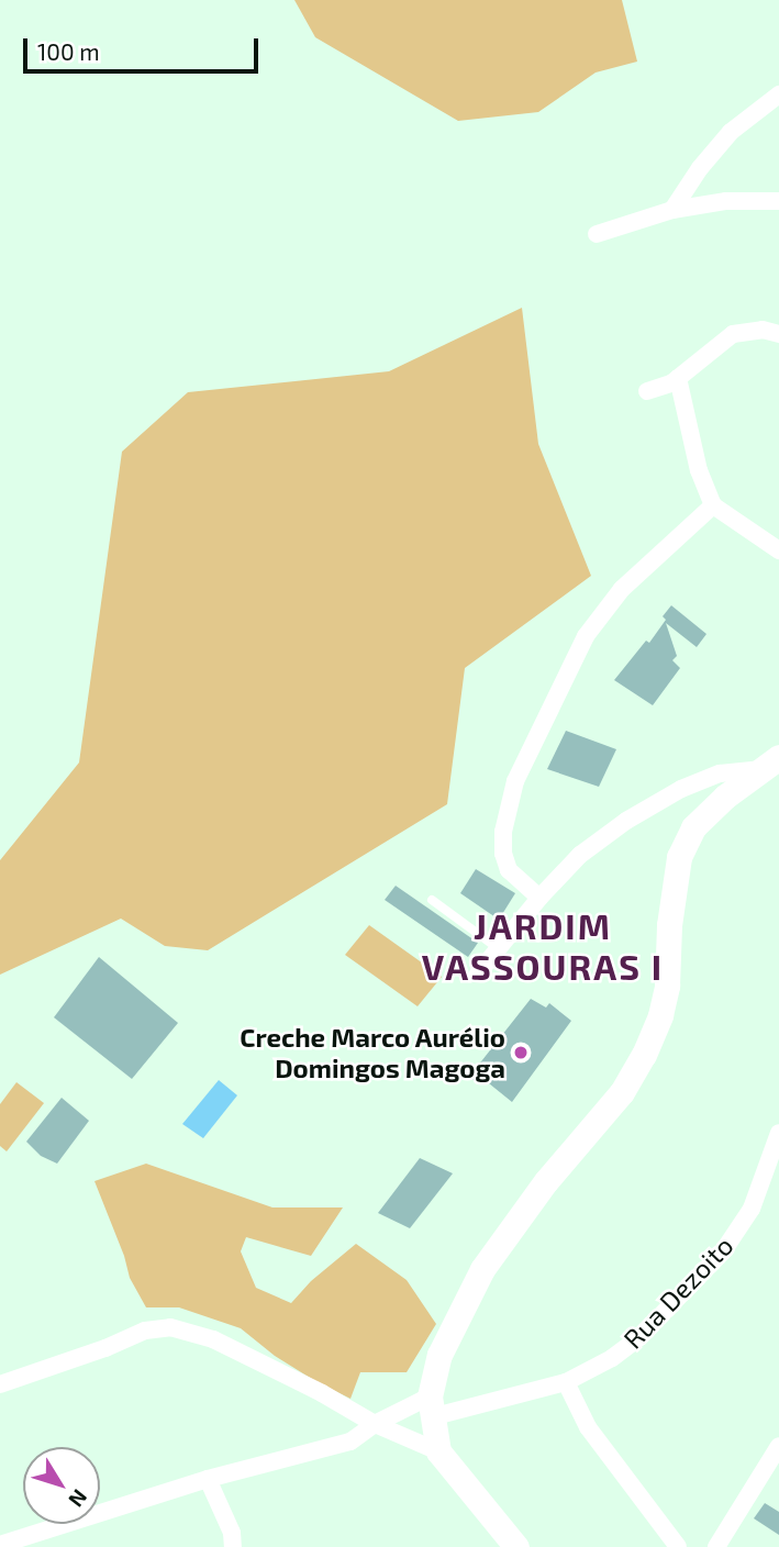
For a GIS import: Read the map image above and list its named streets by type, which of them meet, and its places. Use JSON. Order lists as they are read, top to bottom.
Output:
{
  "streets": {
    "street": ["Rua Dezoito"]
  },
  "districts": ["JARDIM VASSOURAS I"],
  "places": ["Creche Marco Aurélio Domingos Magoga"],
  "scale_bar": "100 m",
  "north": "bottom right"
}
